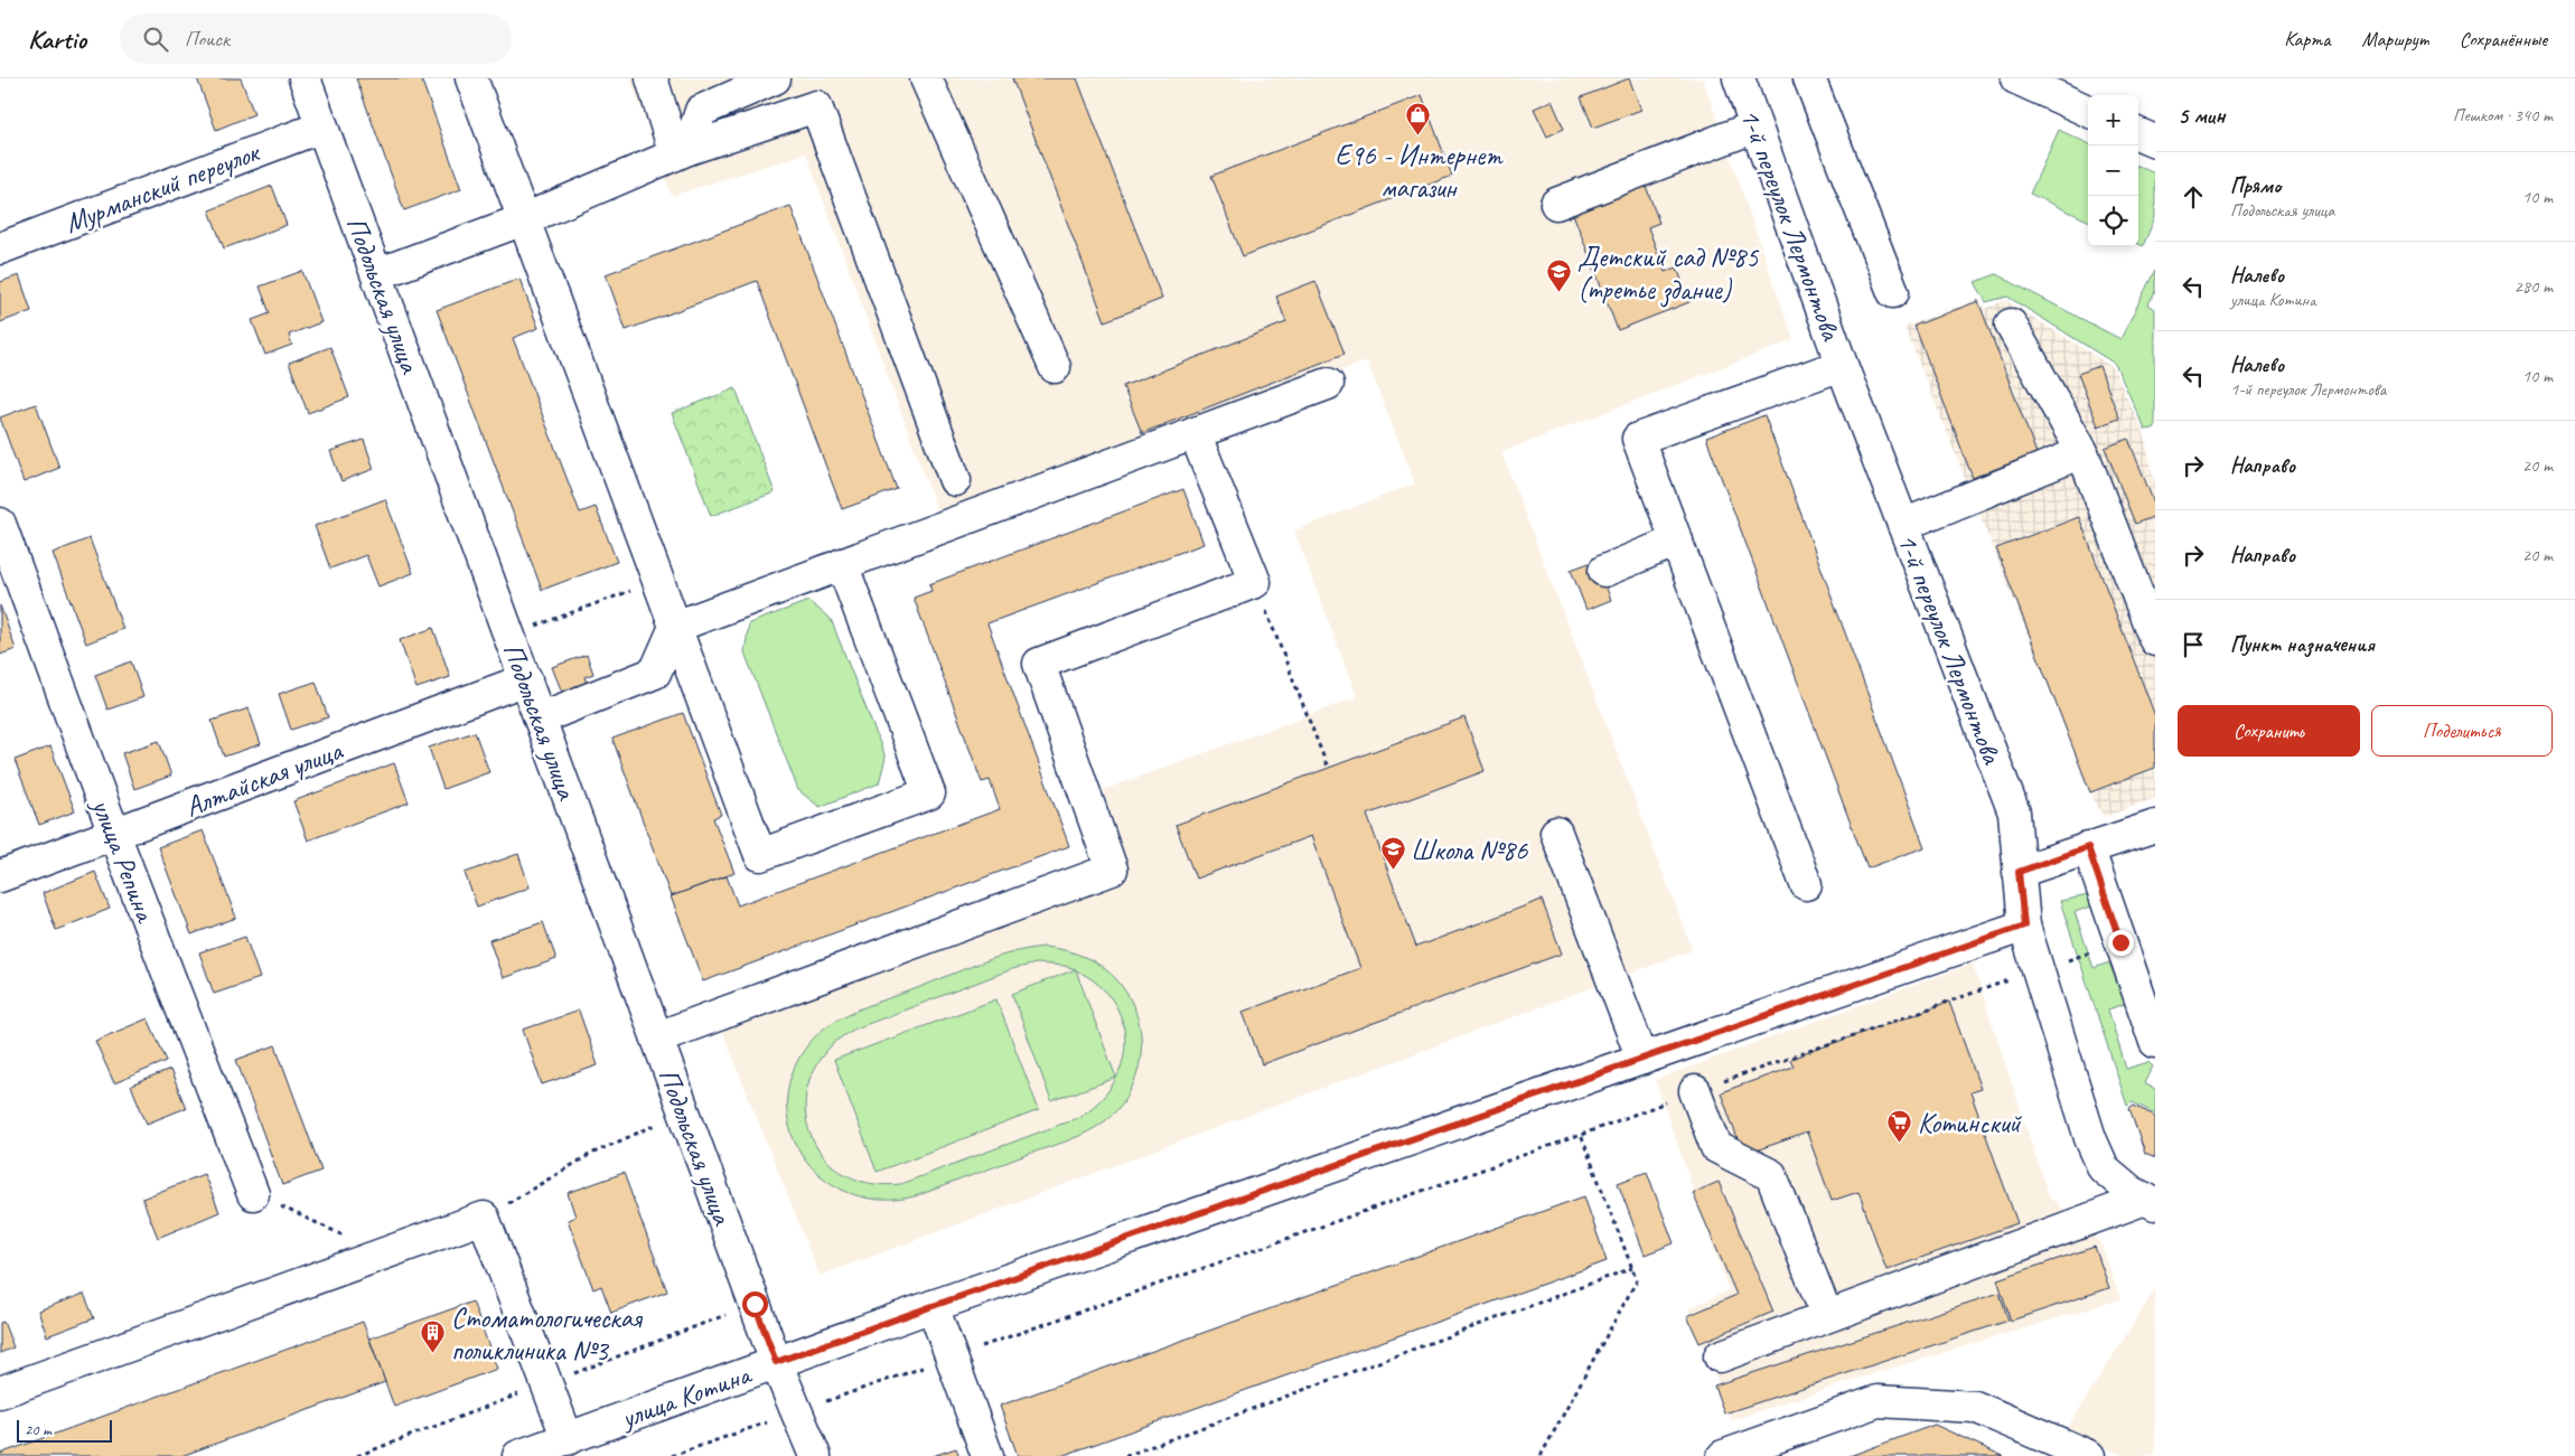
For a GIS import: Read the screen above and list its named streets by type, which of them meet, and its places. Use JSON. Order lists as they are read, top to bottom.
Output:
{
  "streets": {
    "street": [
      "Мурманский переулок",
      "1-й переулок Лермонтова",
      "Подольская улица",
      "Алтайская улица",
      "улица Репина",
      "улица Котина"
    ]
  },
  "crossings": [
    ["Мурманский переулок", "Подольская улица"],
    ["1-й переулок Лермонтова", "улица Котина"],
    ["Подольская улица", "Алтайская улица"],
    ["Подольская улица", "улица Котина"],
    ["Алтайская улица", "улица Репина"]
  ],
  "places": {
    "shop": ["Е96 - Интернет магазин"],
    "school or university": ["Детский сад №85 (третье здание)", "Школа №86"],
    "supermarket": ["Котинский"],
    "building": ["Стоматологическая поликлиника №3"]
  },
  "scale_bar": "20 m",
  "page": {
    "header": "Kartio",
    "search": "Поиск",
    "nav": ["Карта", "Маршрут", "Сохранённые"],
    "heading": ["5 мин", "Пешком · 340 m"],
    "map_buttons": ["+", "−"],
    "list": [
      ["Прямо", "Подольская улица", "10 m"],
      ["Налево", "улица Котина", "280 m"],
      ["Налево", "1-й переулок Лермонтова", "10 m"],
      ["Направо", "20 m"],
      ["Направо", "20 m"],
      "Пункт назначения"
    ],
    "buttons": ["Сохранить", "Поделиться"],
    "scale": "20 m"
  }
}
